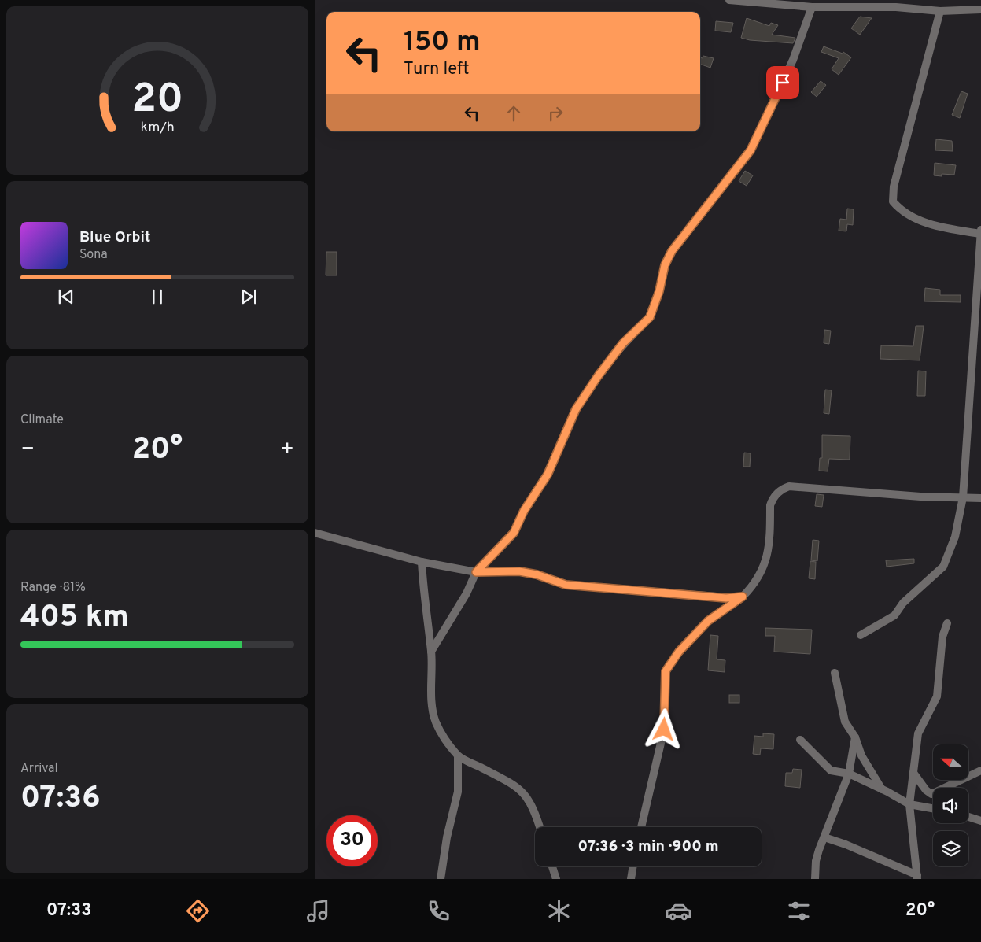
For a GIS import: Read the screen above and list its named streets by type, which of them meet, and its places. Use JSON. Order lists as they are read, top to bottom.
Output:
{
  "north": "left",
  "page": {
    "turn": ["150 m", "Turn left"],
    "song": ["Blue Orbit", "Sona"],
    "tile": [
      "Climate",
      ["Range · 81%", "405 km"],
      ["Arrival", "07:36"]
    ],
    "heat": ["−", "20°", "+"],
    "limit": "30",
    "trip": "07:36 · 3 min · 900 m",
    "tabs": ["07:33", "20°"],
    "gauge": ["20", "km/h"]
  }
}
